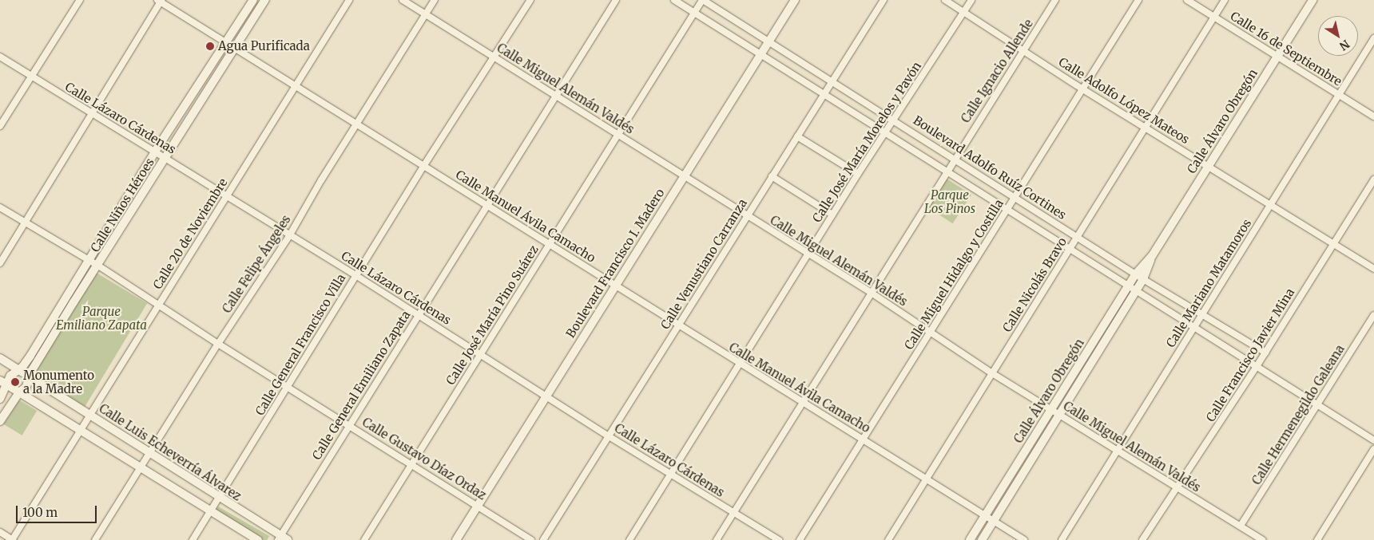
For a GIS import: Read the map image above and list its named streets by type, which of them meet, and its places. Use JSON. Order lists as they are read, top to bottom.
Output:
{
  "streets": {
    "street": [
      "Calle 16 de Septiembre",
      "Calle Ignacio Allende",
      "Calle Miguel Alemán Valdés",
      "Calle Adolfo López Mateos",
      "Calle Lázaro Cárdenas",
      "Calle Álvaro Obregón",
      "Calle José María Morelos y Pavón",
      "Boulevard Adolfo Ruíz Cortines",
      "Calle Niños Héroes",
      "Calle Manuel Ávila Camacho",
      "Calle 20 de Noviembre",
      "Boulevard Francisco I. Madero",
      "Calle Felipe Ángeles",
      "Calle Venustiano Carranza",
      "Calle Miguel Hidalgo y Costilla",
      "Calle Mariano Matamoros",
      "Calle Nicolás Bravo",
      "Calle José María Pino Suárez",
      "Calle General Francisco Villa",
      "Calle Francisco Javier Mina",
      "Calle General Emiliano Zapata",
      "Calle Hermenegildo Galeana",
      "Calle Luis Echeverría Álvarez",
      "Calle Gustavo Díaz Ordaz"
    ]
  },
  "crossings": [
    ["Calle 16 de Septiembre", "Calle Álvaro Obregón"],
    ["Calle 16 de Septiembre", "Calle Mariano Matamoros"],
    ["Calle 16 de Septiembre", "Calle Nicolás Bravo"],
    ["Calle Ignacio Allende", "Calle Miguel Alemán Valdés"],
    ["Calle Ignacio Allende", "Calle Adolfo López Mateos"],
    ["Calle Ignacio Allende", "Calle Lázaro Cárdenas"],
    ["Calle Ignacio Allende", "Boulevard Adolfo Ruíz Cortines"],
    ["Calle Ignacio Allende", "Calle Manuel Ávila Camacho"],
    ["Calle Miguel Alemán Valdés", "Calle Álvaro Obregón"],
    ["Calle Miguel Alemán Valdés", "Calle José María Morelos y Pavón"],
    ["Calle Miguel Alemán Valdés", "Boulevard Francisco I. Madero"],
    ["Calle Miguel Alemán Valdés", "Calle Felipe Ángeles"],
    ["Calle Miguel Alemán Valdés", "Calle Venustiano Carranza"],
    ["Calle Miguel Alemán Valdés", "Calle Miguel Hidalgo y Costilla"],
    ["Calle Miguel Alemán Valdés", "Calle Mariano Matamoros"],
    ["Calle Miguel Alemán Valdés", "Calle Nicolás Bravo"],
    ["Calle Miguel Alemán Valdés", "Calle José María Pino Suárez"],
    ["Calle Miguel Alemán Valdés", "Calle General Francisco Villa"],
    ["Calle Miguel Alemán Valdés", "Calle Francisco Javier Mina"],
    ["Calle Miguel Alemán Valdés", "Calle General Emiliano Zapata"],
    ["Calle Miguel Alemán Valdés", "Calle Hermenegildo Galeana"],
    ["Calle Adolfo López Mateos", "Calle Álvaro Obregón"],
    ["Calle Adolfo López Mateos", "Calle José María Morelos y Pavón"],
    ["Calle Adolfo López Mateos", "Calle Miguel Hidalgo y Costilla"],
    ["Calle Adolfo López Mateos", "Calle Mariano Matamoros"],
    ["Calle Adolfo López Mateos", "Calle Nicolás Bravo"],
    ["Calle Adolfo López Mateos", "Calle Francisco Javier Mina"],
    ["Calle Lázaro Cárdenas", "Calle José María Morelos y Pavón"],
    ["Calle Lázaro Cárdenas", "Calle Niños Héroes"],
    ["Calle Lázaro Cárdenas", "Calle 20 de Noviembre"],
    ["Calle Lázaro Cárdenas", "Boulevard Francisco I. Madero"],
    ["Calle Lázaro Cárdenas", "Calle Felipe Ángeles"],
    ["Calle Lázaro Cárdenas", "Calle Venustiano Carranza"],
    ["Calle Lázaro Cárdenas", "Calle José María Pino Suárez"],
    ["Calle Lázaro Cárdenas", "Calle General Francisco Villa"],
    ["Calle Lázaro Cárdenas", "Calle General Emiliano Zapata"],
    ["Calle Álvaro Obregón", "Boulevard Adolfo Ruíz Cortines"],
    ["Calle Álvaro Obregón", "Calle Manuel Ávila Camacho"],
    ["Calle José María Morelos y Pavón", "Boulevard Adolfo Ruíz Cortines"],
    ["Calle José María Morelos y Pavón", "Calle Manuel Ávila Camacho"],
    ["Boulevard Adolfo Ruíz Cortines", "Boulevard Francisco I. Madero"],
    ["Boulevard Adolfo Ruíz Cortines", "Calle Venustiano Carranza"],
    ["Boulevard Adolfo Ruíz Cortines", "Calle Miguel Hidalgo y Costilla"],
    ["Boulevard Adolfo Ruíz Cortines", "Calle Mariano Matamoros"],
    ["Boulevard Adolfo Ruíz Cortines", "Calle Nicolás Bravo"],
    ["Boulevard Adolfo Ruíz Cortines", "Calle José María Pino Suárez"],
    ["Boulevard Adolfo Ruíz Cortines", "Calle Francisco Javier Mina"],
    ["Calle Niños Héroes", "Calle Manuel Ávila Camacho"],
    ["Calle Niños Héroes", "Calle Luis Echeverría Álvarez"],
    ["Calle Niños Héroes", "Calle Gustavo Díaz Ordaz"],
    ["Calle Manuel Ávila Camacho", "Calle 20 de Noviembre"],
    ["Calle Manuel Ávila Camacho", "Boulevard Francisco I. Madero"],
    ["Calle Manuel Ávila Camacho", "Calle Felipe Ángeles"],
    ["Calle Manuel Ávila Camacho", "Calle Venustiano Carranza"],
    ["Calle Manuel Ávila Camacho", "Calle Miguel Hidalgo y Costilla"],
    ["Calle Manuel Ávila Camacho", "Calle Nicolás Bravo"],
    ["Calle Manuel Ávila Camacho", "Calle José María Pino Suárez"],
    ["Calle Manuel Ávila Camacho", "Calle General Francisco Villa"],
    ["Calle Manuel Ávila Camacho", "Calle General Emiliano Zapata"],
    ["Calle 20 de Noviembre", "Calle Luis Echeverría Álvarez"],
    ["Calle 20 de Noviembre", "Calle Gustavo Díaz Ordaz"],
    ["Boulevard Francisco I. Madero", "Calle Gustavo Díaz Ordaz"],
    ["Calle Felipe Ángeles", "Calle Luis Echeverría Álvarez"],
    ["Calle Felipe Ángeles", "Calle Gustavo Díaz Ordaz"],
    ["Calle José María Pino Suárez", "Calle Gustavo Díaz Ordaz"],
    ["Calle General Francisco Villa", "Calle Luis Echeverría Álvarez"],
    ["Calle General Francisco Villa", "Calle Gustavo Díaz Ordaz"],
    ["Calle General Emiliano Zapata", "Calle Luis Echeverría Álvarez"],
    ["Calle General Emiliano Zapata", "Calle Gustavo Díaz Ordaz"]
  ],
  "parks": ["Parque Los Pinos", "Parque Emiliano Zapata"],
  "places": ["Agua Purificada", "Monumento a la Madre"],
  "scale_bar": "100 m",
  "north": "bottom right"
}
